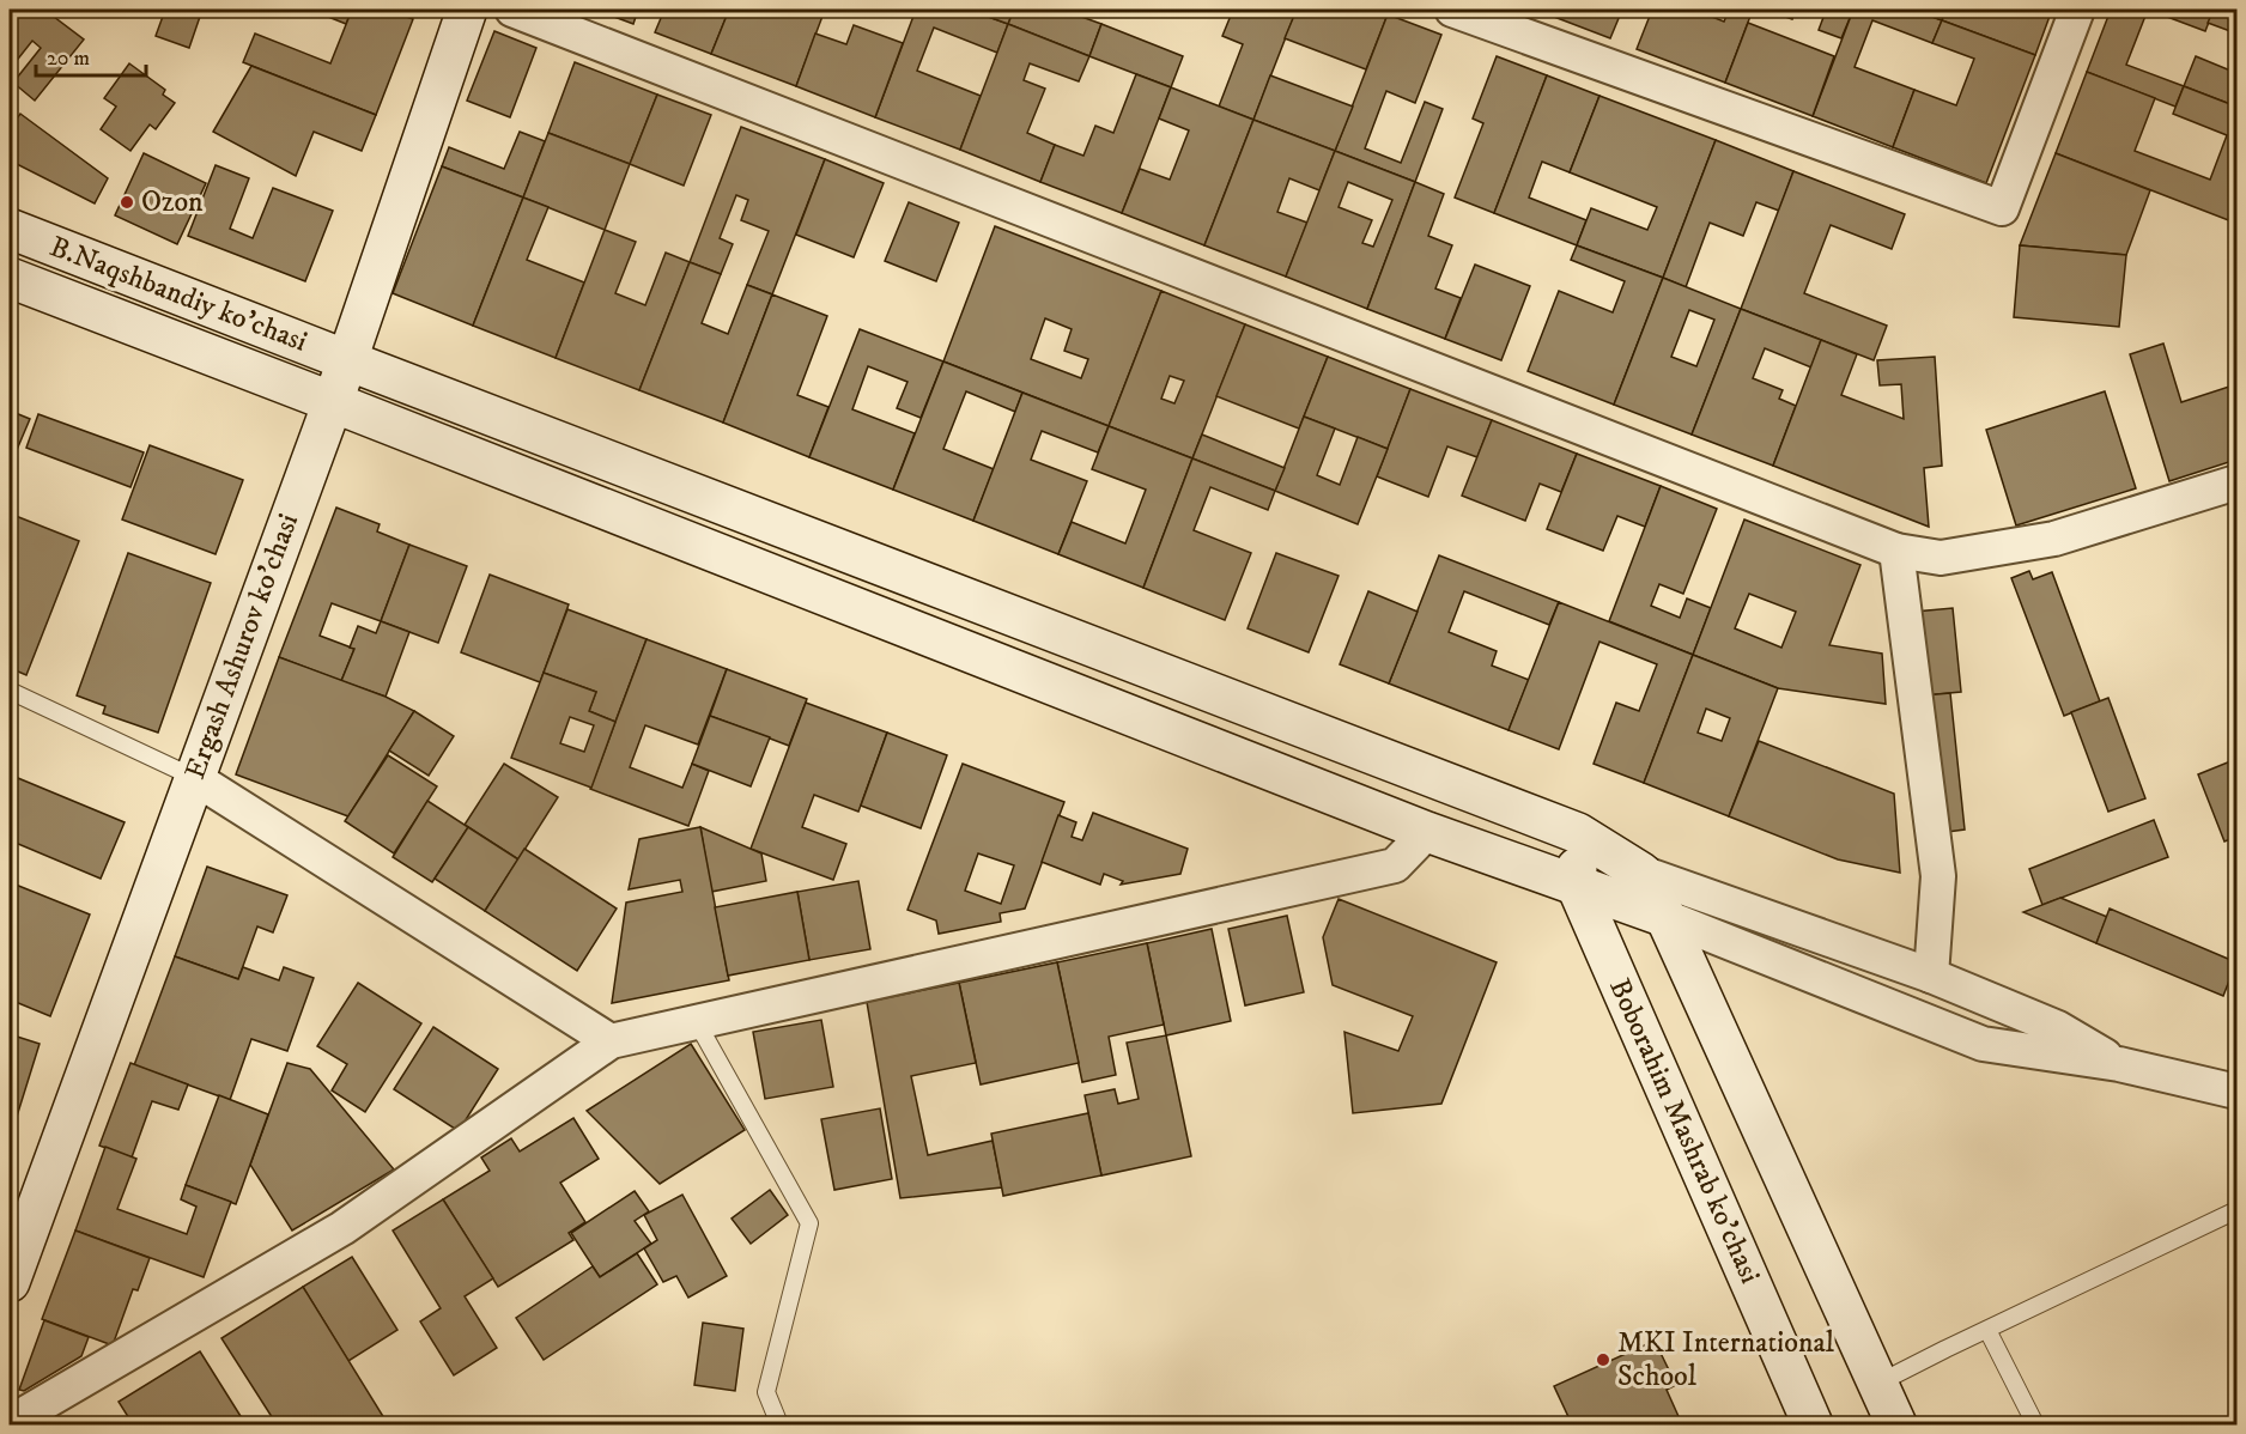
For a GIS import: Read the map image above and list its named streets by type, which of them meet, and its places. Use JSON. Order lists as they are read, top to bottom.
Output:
{
  "streets": {
    "main road": ["B.Naqshbandiy ko'chasi", "Ergash Ashurov ko'chasi", "Boborahim Mashrab ko'chasi"]
  },
  "crossings": [
    ["B.Naqshbandiy ko'chasi", "Ergash Ashurov ko'chasi"],
    ["B.Naqshbandiy ko'chasi", "Boborahim Mashrab ko'chasi"]
  ],
  "places": ["Ozon", "MKI International School"],
  "scale_bar": "20 m"
}
